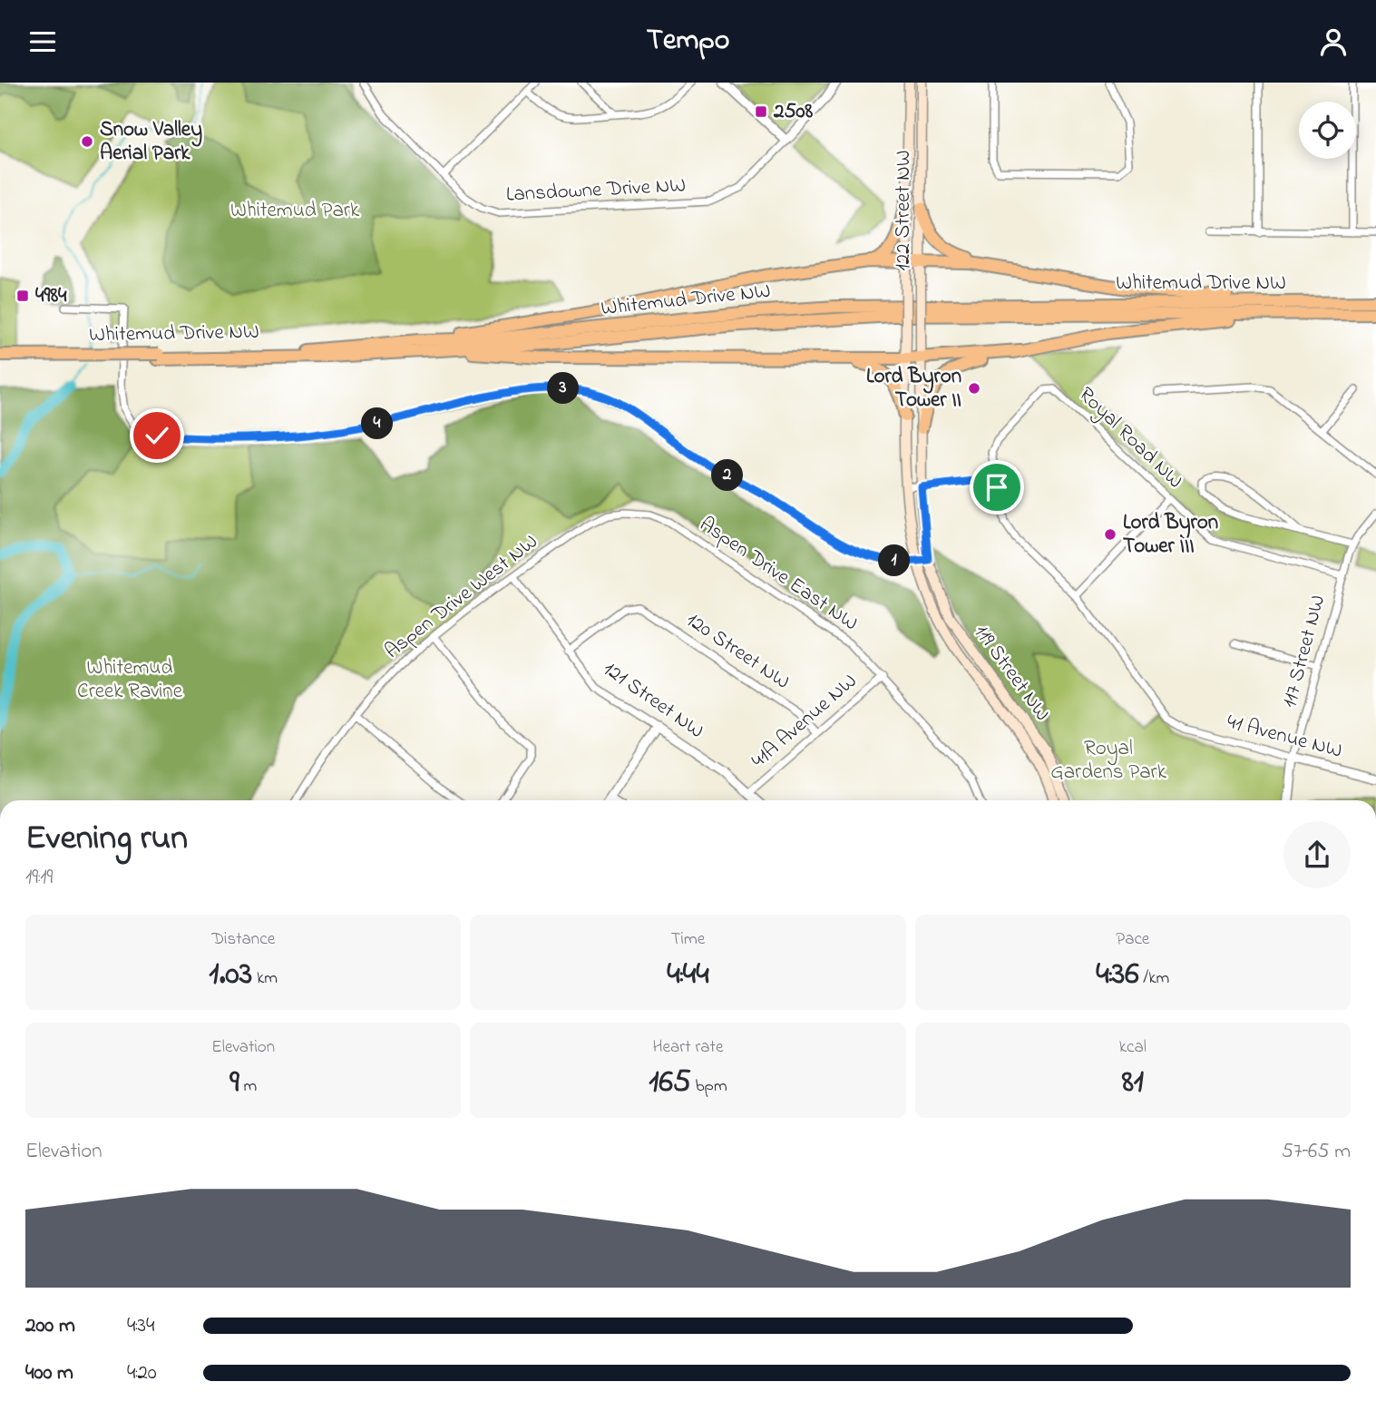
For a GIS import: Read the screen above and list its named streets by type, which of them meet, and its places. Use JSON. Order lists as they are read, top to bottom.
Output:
{
  "streets": {
    "highway": ["Whitemud Drive NW"],
    "main road": ["122 Street NW", "119 Street NW"],
    "street": [
      "Lansdowne Drive NW",
      "Royal Road NW",
      "Aspen Drive East NW",
      "Aspen Drive West NW",
      "120 Street NW",
      "117 Street NW",
      "121 Street NW",
      "41A Avenue NW",
      "41 Avenue NW"
    ]
  },
  "crossings": [
    ["122 Street NW", "119 Street NW"],
    ["Royal Road NW", "117 Street NW"],
    ["Royal Road NW", "41 Avenue NW"],
    ["Aspen Drive East NW", "Aspen Drive West NW"],
    ["Aspen Drive East NW", "41A Avenue NW"],
    ["Aspen Drive West NW", "121 Street NW"],
    ["120 Street NW", "121 Street NW"],
    ["120 Street NW", "41A Avenue NW"],
    ["117 Street NW", "41 Avenue NW"],
    ["121 Street NW", "41A Avenue NW"]
  ],
  "parks": ["Whitemud Park", "Whitemud Creek Ravine", "Royal Gardens Park"],
  "places": {
    "transit": ["2508", "4984"],
    "other": ["Snow Valley Aerial Park", "Lord Byron Tower II", "Lord Byron Tower III"]
  },
  "page": {
    "header": "Tempo",
    "pins": [
      "3",
      "4",
      "2",
      "1"
    ],
    "heading": ["Evening run", "19:19"],
    "stats": [
      ["Distance", "1.03 km"],
      ["Time", "4:44"],
      ["Pace", "4:36 /km"],
      ["Elevation", "9 m"],
      ["Heart rate", "165 bpm"],
      ["kcal", "81"]
    ],
    "chart": ["Elevation", "57–65 m"],
    "list": [
      {
        "name": "200 m",
        "note": "4:34"
      },
      {
        "name": "400 m",
        "note": "4:20"
      }
    ]
  }
}
